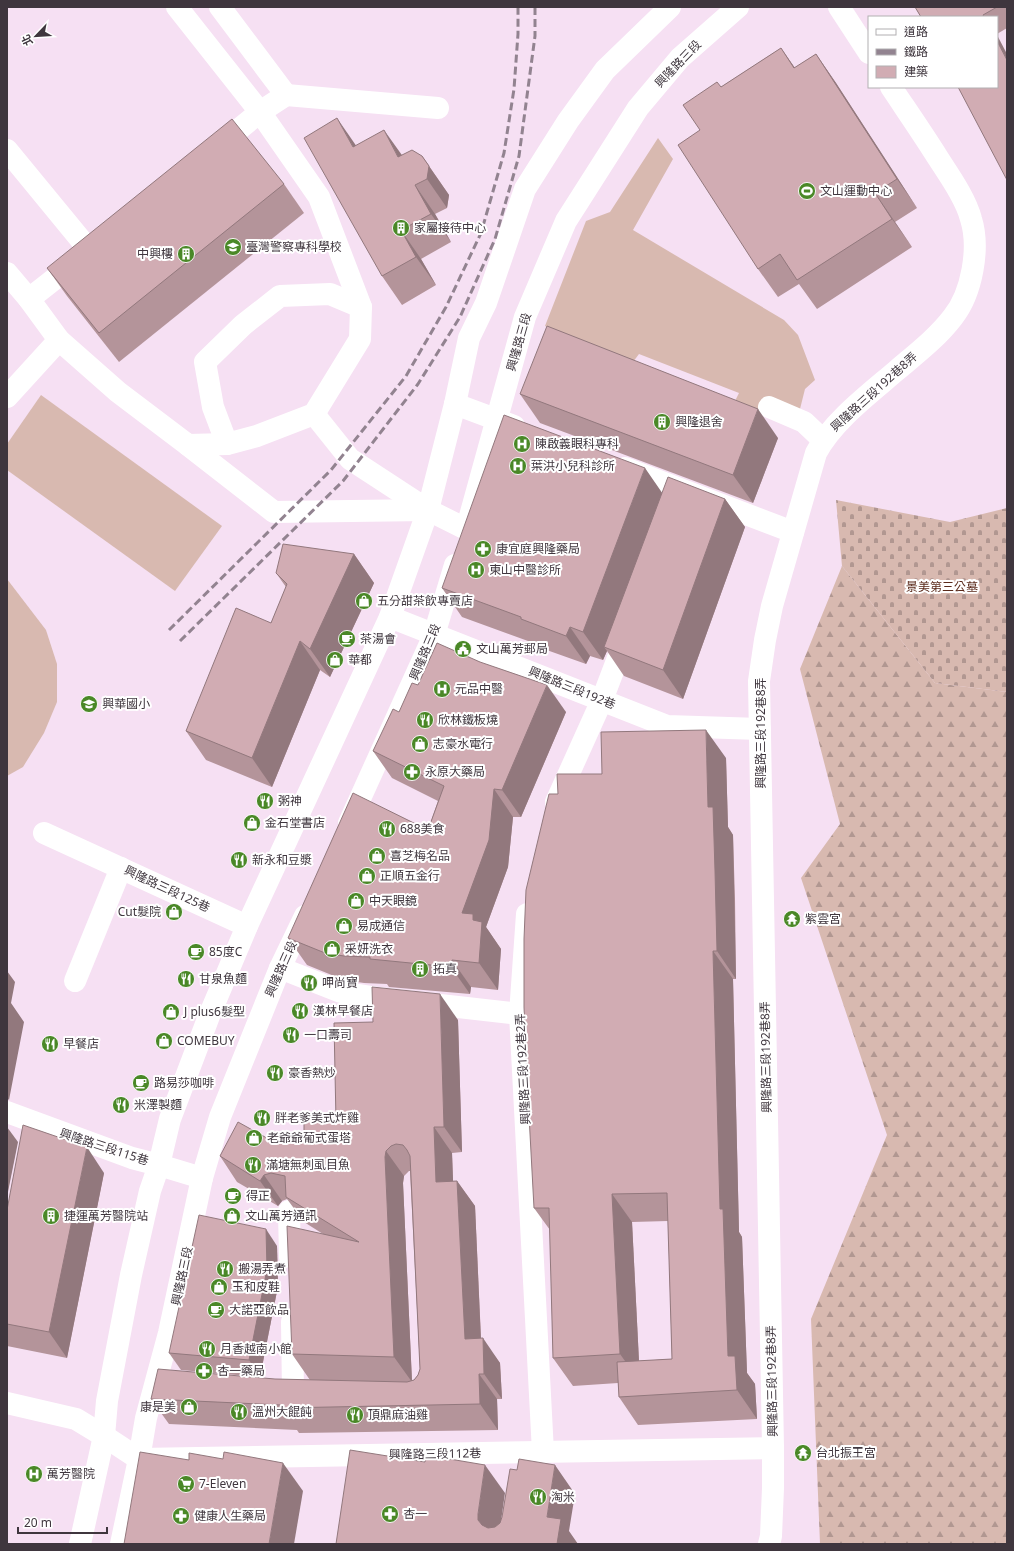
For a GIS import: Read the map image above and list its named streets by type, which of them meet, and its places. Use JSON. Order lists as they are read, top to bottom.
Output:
{
  "streets": {
    "main road": [
      "興隆路三段",
      "興隆路三段192巷8弄",
      "興隆路三段192巷",
      "興隆路三段125巷",
      "興隆路三段192巷2弄",
      "興隆路三段115巷",
      "興隆路三段112巷"
    ]
  },
  "crossings": [
    ["興隆路三段", "興隆路三段192巷"],
    ["興隆路三段", "興隆路三段115巷"],
    ["興隆路三段", "興隆路三段112巷"],
    ["興隆路三段192巷8弄", "興隆路三段192巷"],
    ["興隆路三段192巷8弄", "興隆路三段112巷"],
    ["興隆路三段192巷2弄", "興隆路三段112巷"]
  ],
  "parks": ["景美第三公墓"],
  "places": {
    "sports": ["文山運動中心"],
    "building": [
      "家屬接待中心",
      "中興樓",
      "興隆退舍",
      "拓真",
      "捷運萬芳醫院站"
    ],
    "school or university": ["臺灣警察專科學校", "興華國小"],
    "hospital": [
      "陳啟義眼科專科",
      "葉洪小兒科診所",
      "東山中醫診所",
      "元品中醫",
      "萬芳醫院"
    ],
    "pharmacy": [
      "康宜庭興隆藥局",
      "永原大藥局",
      "杏一藥局",
      "杏一",
      "健康人生藥局"
    ],
    "shop": [
      "五分甜茶飲專賣店",
      "華都",
      "志豪水電行",
      "金石堂書店",
      "喜芝梅名品",
      "正順五金行",
      "中天眼鏡",
      "Cut髮院",
      "易成通信",
      "采妍洗衣",
      "J plus6髮型",
      "COMEBUY",
      "老爺爺葡式蛋塔",
      "文山萬芳通訊",
      "玉和皮鞋",
      "康是美"
    ],
    "cafe": [
      "茶湯會",
      "85度C",
      "路易莎咖啡",
      "得正",
      "大諾亞飲品"
    ],
    "public building": ["文山萬芳郵局"],
    "restaurant": [
      "欣林鐵板燒",
      "粥神",
      "688美食",
      "新永和豆漿",
      "甘泉魚麵",
      "呷尚寶",
      "漢林早餐店",
      "一口壽司",
      "早餐店",
      "豪香熱炒",
      "米澤製麵",
      "胖老爹美式炸雞",
      "滿塘無刺虱目魚",
      "搬湯弄煮",
      "月香越南小館",
      "溫州大餛飩",
      "頂鼎麻油雞",
      "淘米"
    ],
    "temple": ["紫雲宮", "台北振王宮"],
    "supermarket": ["7-Eleven"]
  },
  "legend": ["道路", "鐵路", "建築"],
  "scale_bar": "20 m",
  "north": "bottom left"
}
